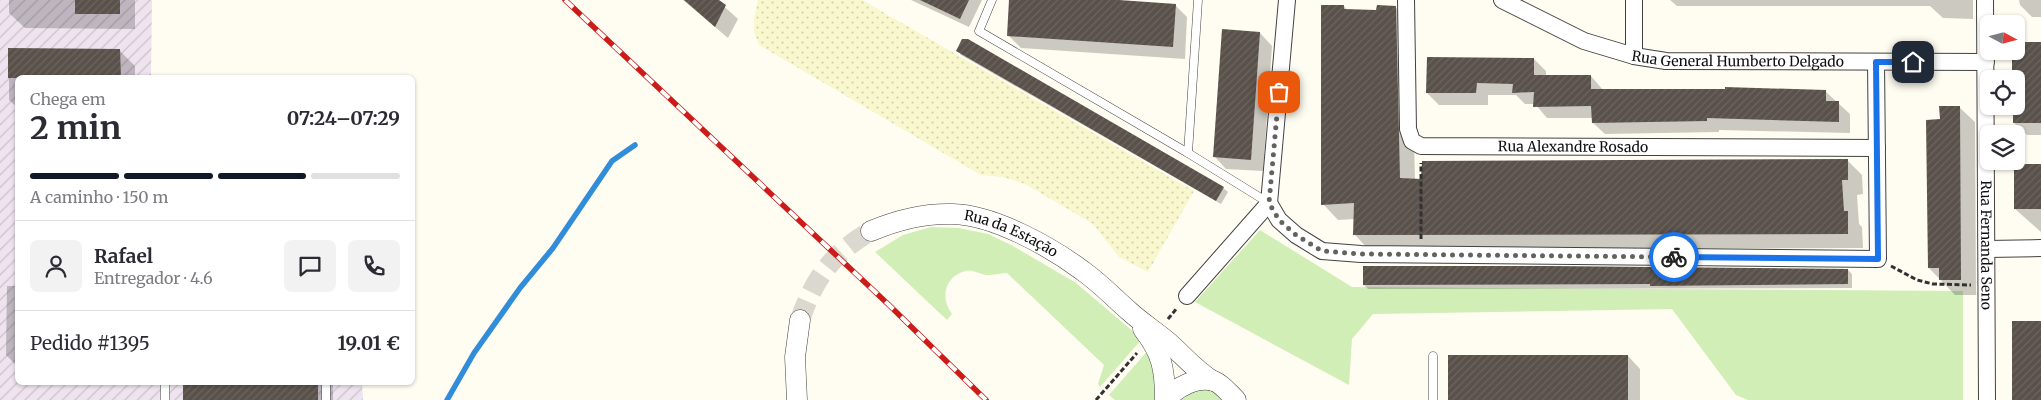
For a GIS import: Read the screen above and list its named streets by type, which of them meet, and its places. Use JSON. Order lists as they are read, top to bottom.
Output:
{
  "streets": {
    "street": [
      "Rua General Humberto Delgado",
      "Rua Alexandre Rosado",
      "Rua da Estação",
      "Rua Fernanda Seno"
    ]
  },
  "crossings": [
    ["Rua General Humberto Delgado", "Rua Fernanda Seno"]
  ],
  "north": "right",
  "page": {
    "heading": ["2 min", "Chega em", "07:24–07:29"],
    "panel": [
      "Rafael",
      "Entregador · 4.6",
      "Pedido #1395",
      "19.01 €"
    ],
    "bar": "A caminho · 150 m"
  }
}
